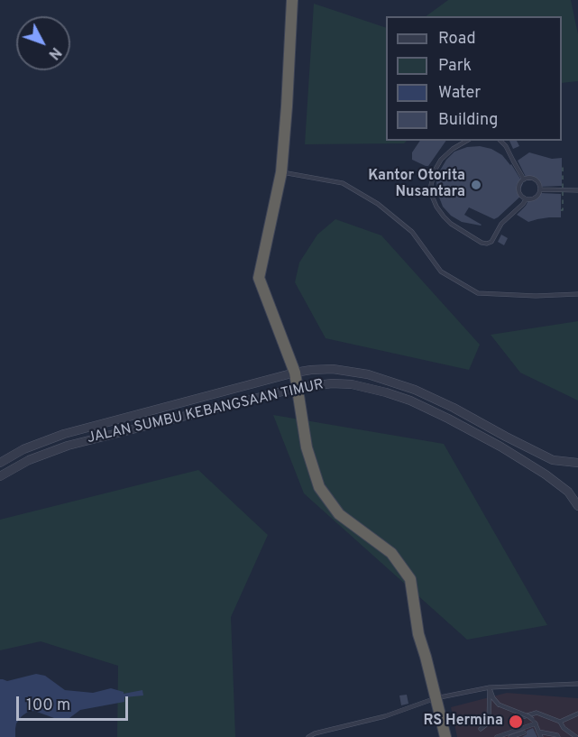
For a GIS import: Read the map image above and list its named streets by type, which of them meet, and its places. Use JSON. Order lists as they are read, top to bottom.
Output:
{
  "streets": {
    "street": ["JALAN SUMBU KEBANGSAAN TIMUR"]
  },
  "places": ["Kantor Otorita Nusantara", "RS Hermina"],
  "legend": [
    "Road",
    "Park",
    "Water",
    "Building"
  ],
  "scale_bar": "100 m",
  "north": "bottom right"
}
